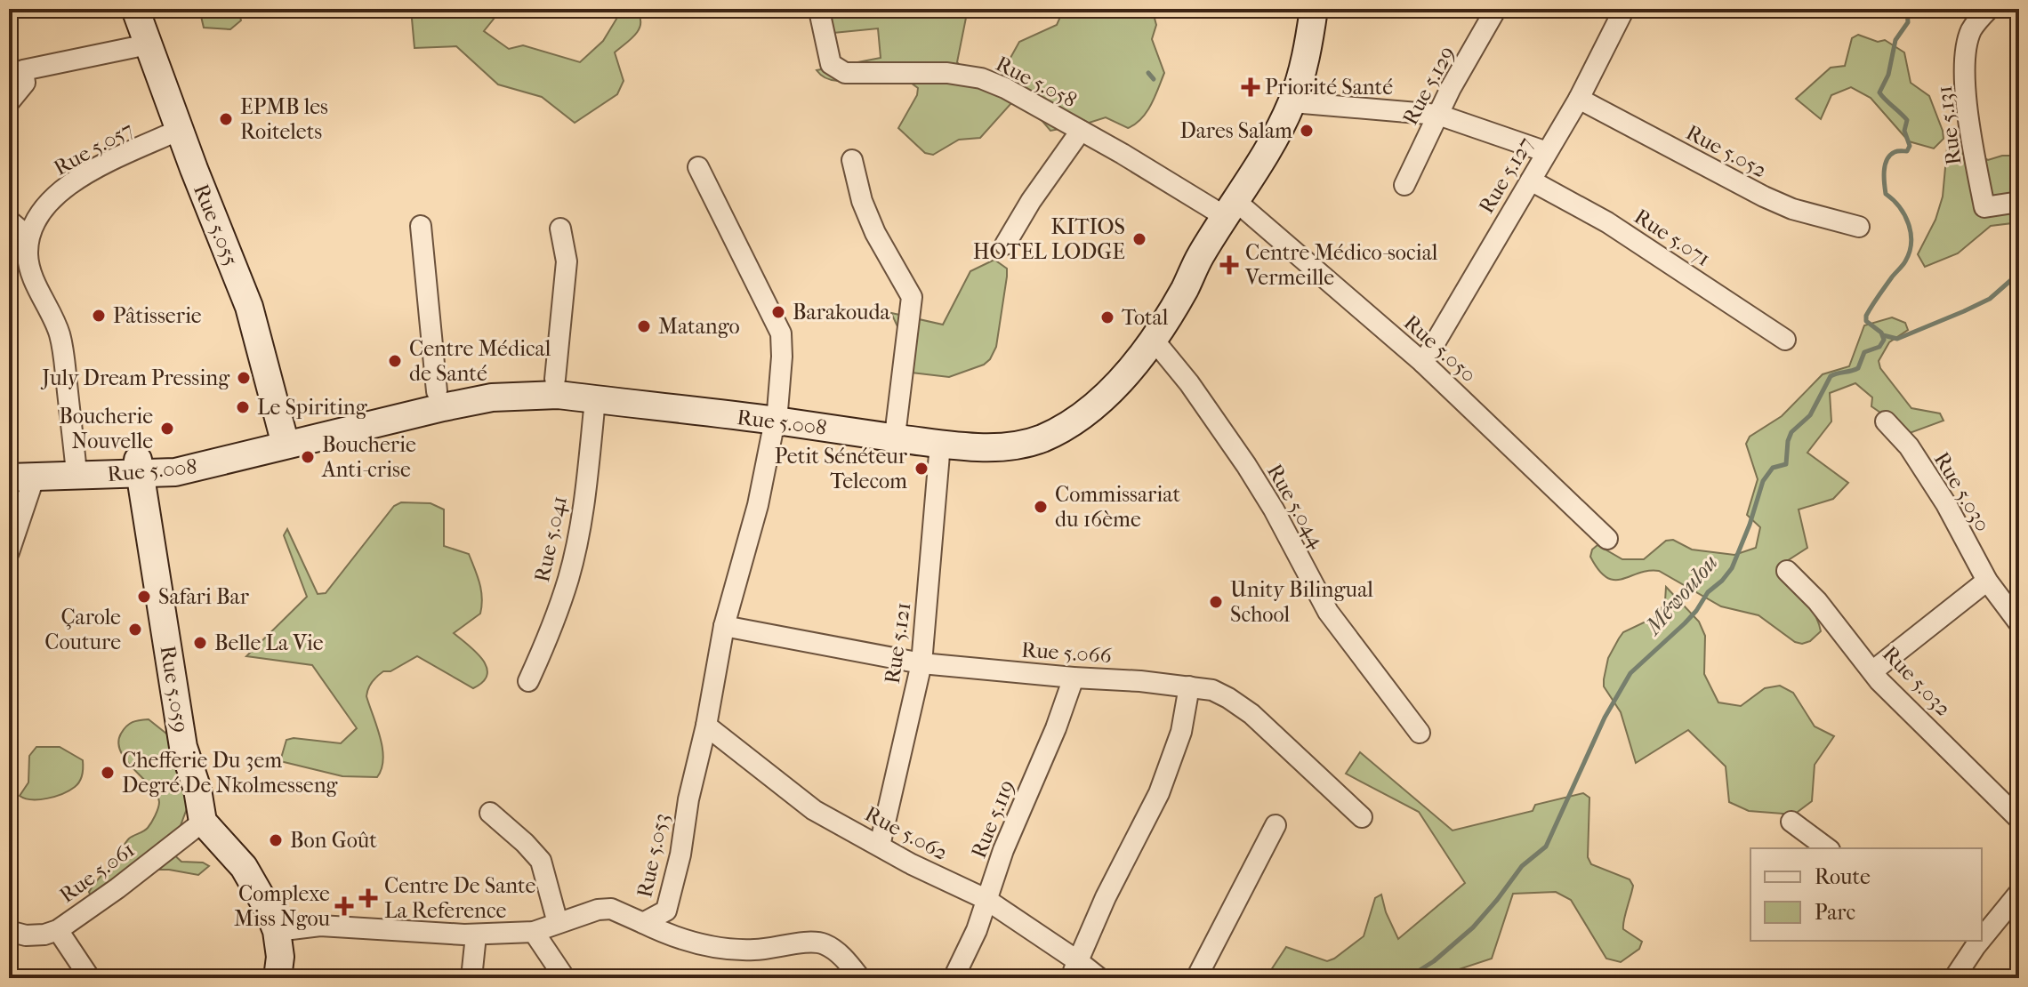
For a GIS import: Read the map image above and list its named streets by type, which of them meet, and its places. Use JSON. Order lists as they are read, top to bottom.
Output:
{
  "streets": {
    "main road": ["Rue 5.055", "Rue 5.008", "Rue 5.059"],
    "street": [
      "Rue 5.058",
      "Rue 5.129",
      "Rue 5.131",
      "Rue 5.057",
      "Rue 5.052",
      "Rue 5.127",
      "Rue 5.071",
      "Rue 5.050",
      "Rue 5.030",
      "Rue 5.044",
      "Rue 5.041",
      "Rue 5.121",
      "Rue 5.066",
      "Rue 5.032",
      "Rue 5.119",
      "Rue 5.062",
      "Rue 5.053",
      "Rue 5.061"
    ]
  },
  "crossings": [
    ["Rue 5.058", "Rue 5.050"],
    ["Rue 5.058", "Rue 5.008"],
    ["Rue 5.057", "Rue 5.055"],
    ["Rue 5.052", "Rue 5.127"],
    ["Rue 5.127", "Rue 5.071"],
    ["Rue 5.127", "Rue 5.050"],
    ["Rue 5.055", "Rue 5.008"],
    ["Rue 5.050", "Rue 5.008"],
    ["Rue 5.008", "Rue 5.044"],
    ["Rue 5.008", "Rue 5.041"],
    ["Rue 5.008", "Rue 5.121"],
    ["Rue 5.008", "Rue 5.059"],
    ["Rue 5.008", "Rue 5.053"],
    ["Rue 5.121", "Rue 5.066"],
    ["Rue 5.121", "Rue 5.062"],
    ["Rue 5.066", "Rue 5.119"],
    ["Rue 5.066", "Rue 5.053"],
    ["Rue 5.059", "Rue 5.061"],
    ["Rue 5.119", "Rue 5.062"],
    ["Rue 5.062", "Rue 5.053"]
  ],
  "water": ["Méwoulou"],
  "places": {
    "health": [
      "Priorité Santé",
      "Centre Médico-social Vermeille",
      "Centre De Sante La Reference",
      "Complexe Miss Ngou"
    ],
    "other": [
      "EPMB les Roitelets",
      "Dares Salam",
      "KITIOS HOTEL LODGE",
      "Barakouda",
      "Pâtisserie",
      "Total",
      "Matango",
      "Centre Médical de Santé",
      "July Dream Pressing",
      "Le Spiriting",
      "Boucherie Nouvelle",
      "Boucherie Anti-crise",
      "Petit Sénéteur Telecom",
      "Commissariat du 16ème",
      "Safari Bar",
      "Unity Bilingual School",
      "Çarole Couture",
      "Belle La Vie",
      "Chefferie Du 3em Degré De Nkolmesseng",
      "Bon Goût"
    ]
  },
  "legend": ["Route", "Parc"]
}
